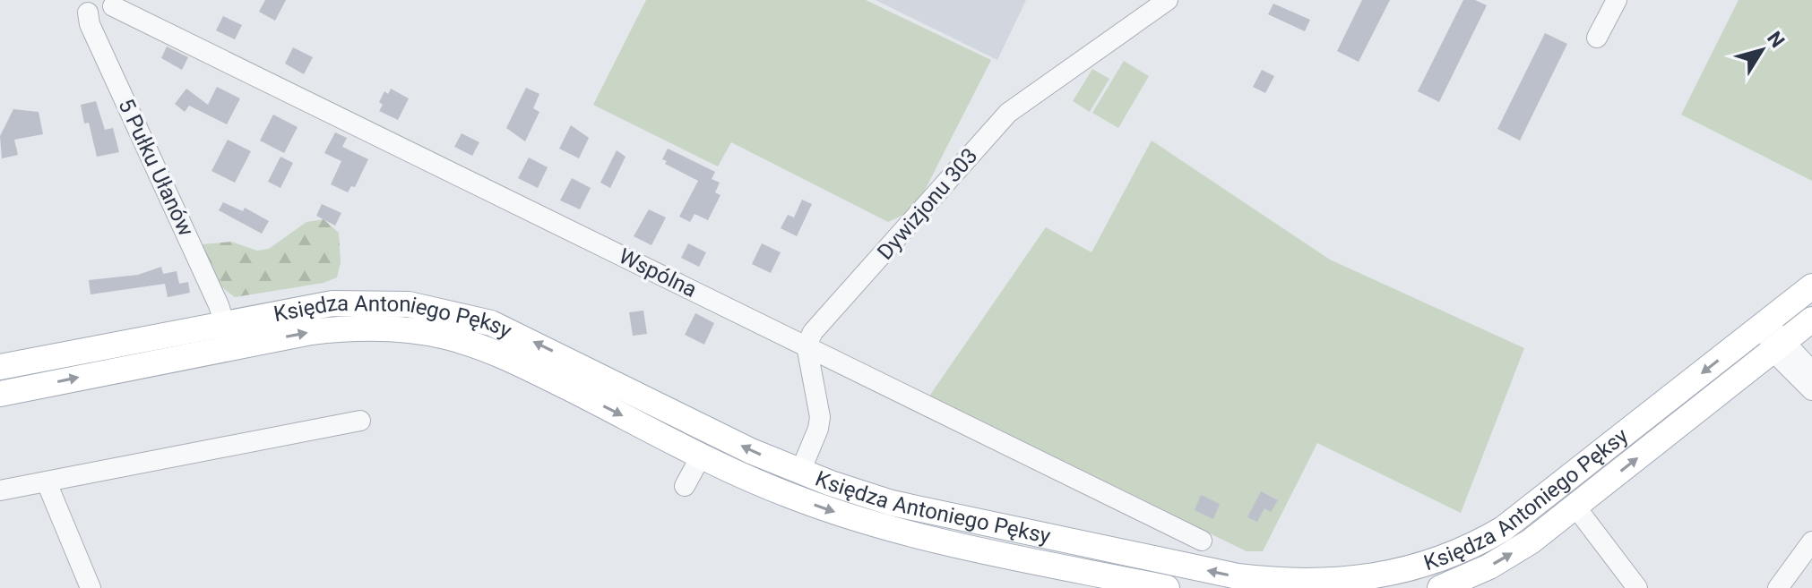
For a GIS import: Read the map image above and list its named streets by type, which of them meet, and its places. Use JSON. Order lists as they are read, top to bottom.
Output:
{
  "streets": {
    "main road": ["Księdza Antoniego Pęksy"],
    "street": ["5 Pułku Ułanów", "Dywizjonu 303", "Wspólna"]
  },
  "crossings": [
    ["5 Pułku Ułanów", "Księdza Antoniego Pęksy"],
    ["Dywizjonu 303", "Wspólna"]
  ],
  "north": "top right"
}
